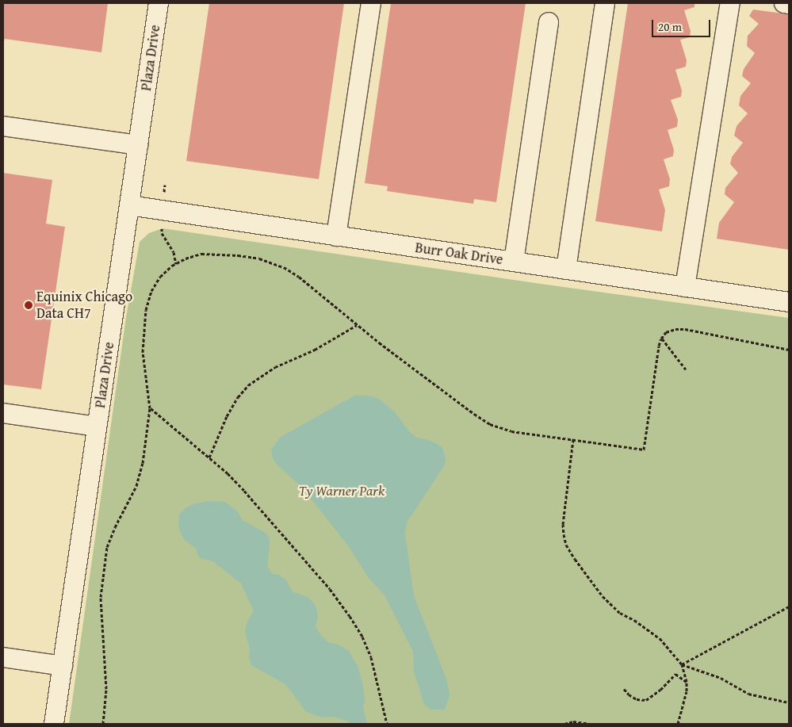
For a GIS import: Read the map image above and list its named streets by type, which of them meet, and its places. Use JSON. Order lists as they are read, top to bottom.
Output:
{
  "streets": {
    "street": ["Plaza Drive", "Burr Oak Drive"]
  },
  "crossings": [
    ["Plaza Drive", "Burr Oak Drive"]
  ],
  "parks": ["Ty Warner Park"],
  "places": ["Equinix Chicago Data CH7"],
  "scale_bar": "20 m"
}
